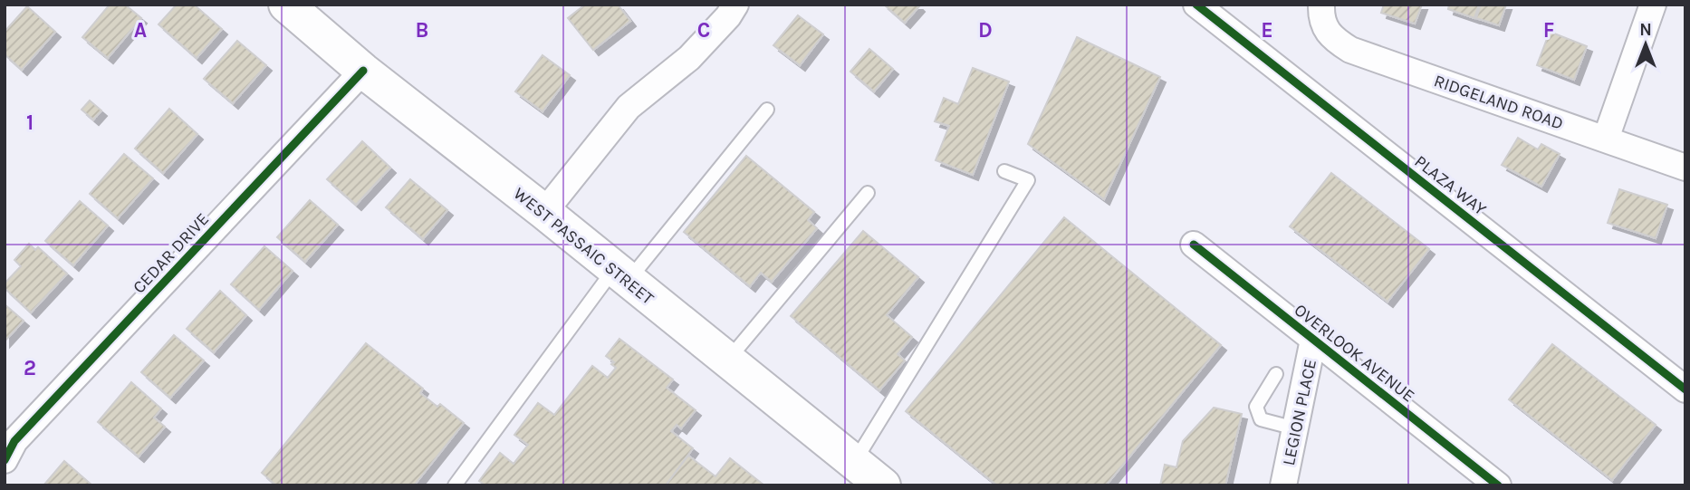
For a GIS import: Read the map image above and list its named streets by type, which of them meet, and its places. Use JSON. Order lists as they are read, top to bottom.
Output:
{
  "streets": {
    "main road": ["WEST PASSAIC STREET"],
    "street": [
      "RIDGELAND ROAD",
      "PLAZA WAY",
      "CEDAR DRIVE",
      "OVERLOOK AVENUE",
      "LEGION PLACE"
    ]
  },
  "crossings": [
    ["WEST PASSAIC STREET", "CEDAR DRIVE"],
    ["OVERLOOK AVENUE", "LEGION PLACE"]
  ],
  "north": "top",
  "grid": {
    "columns": [
      "A",
      "B",
      "C",
      "D",
      "E",
      "F"
    ],
    "rows": ["1", "2"]
  }
}
